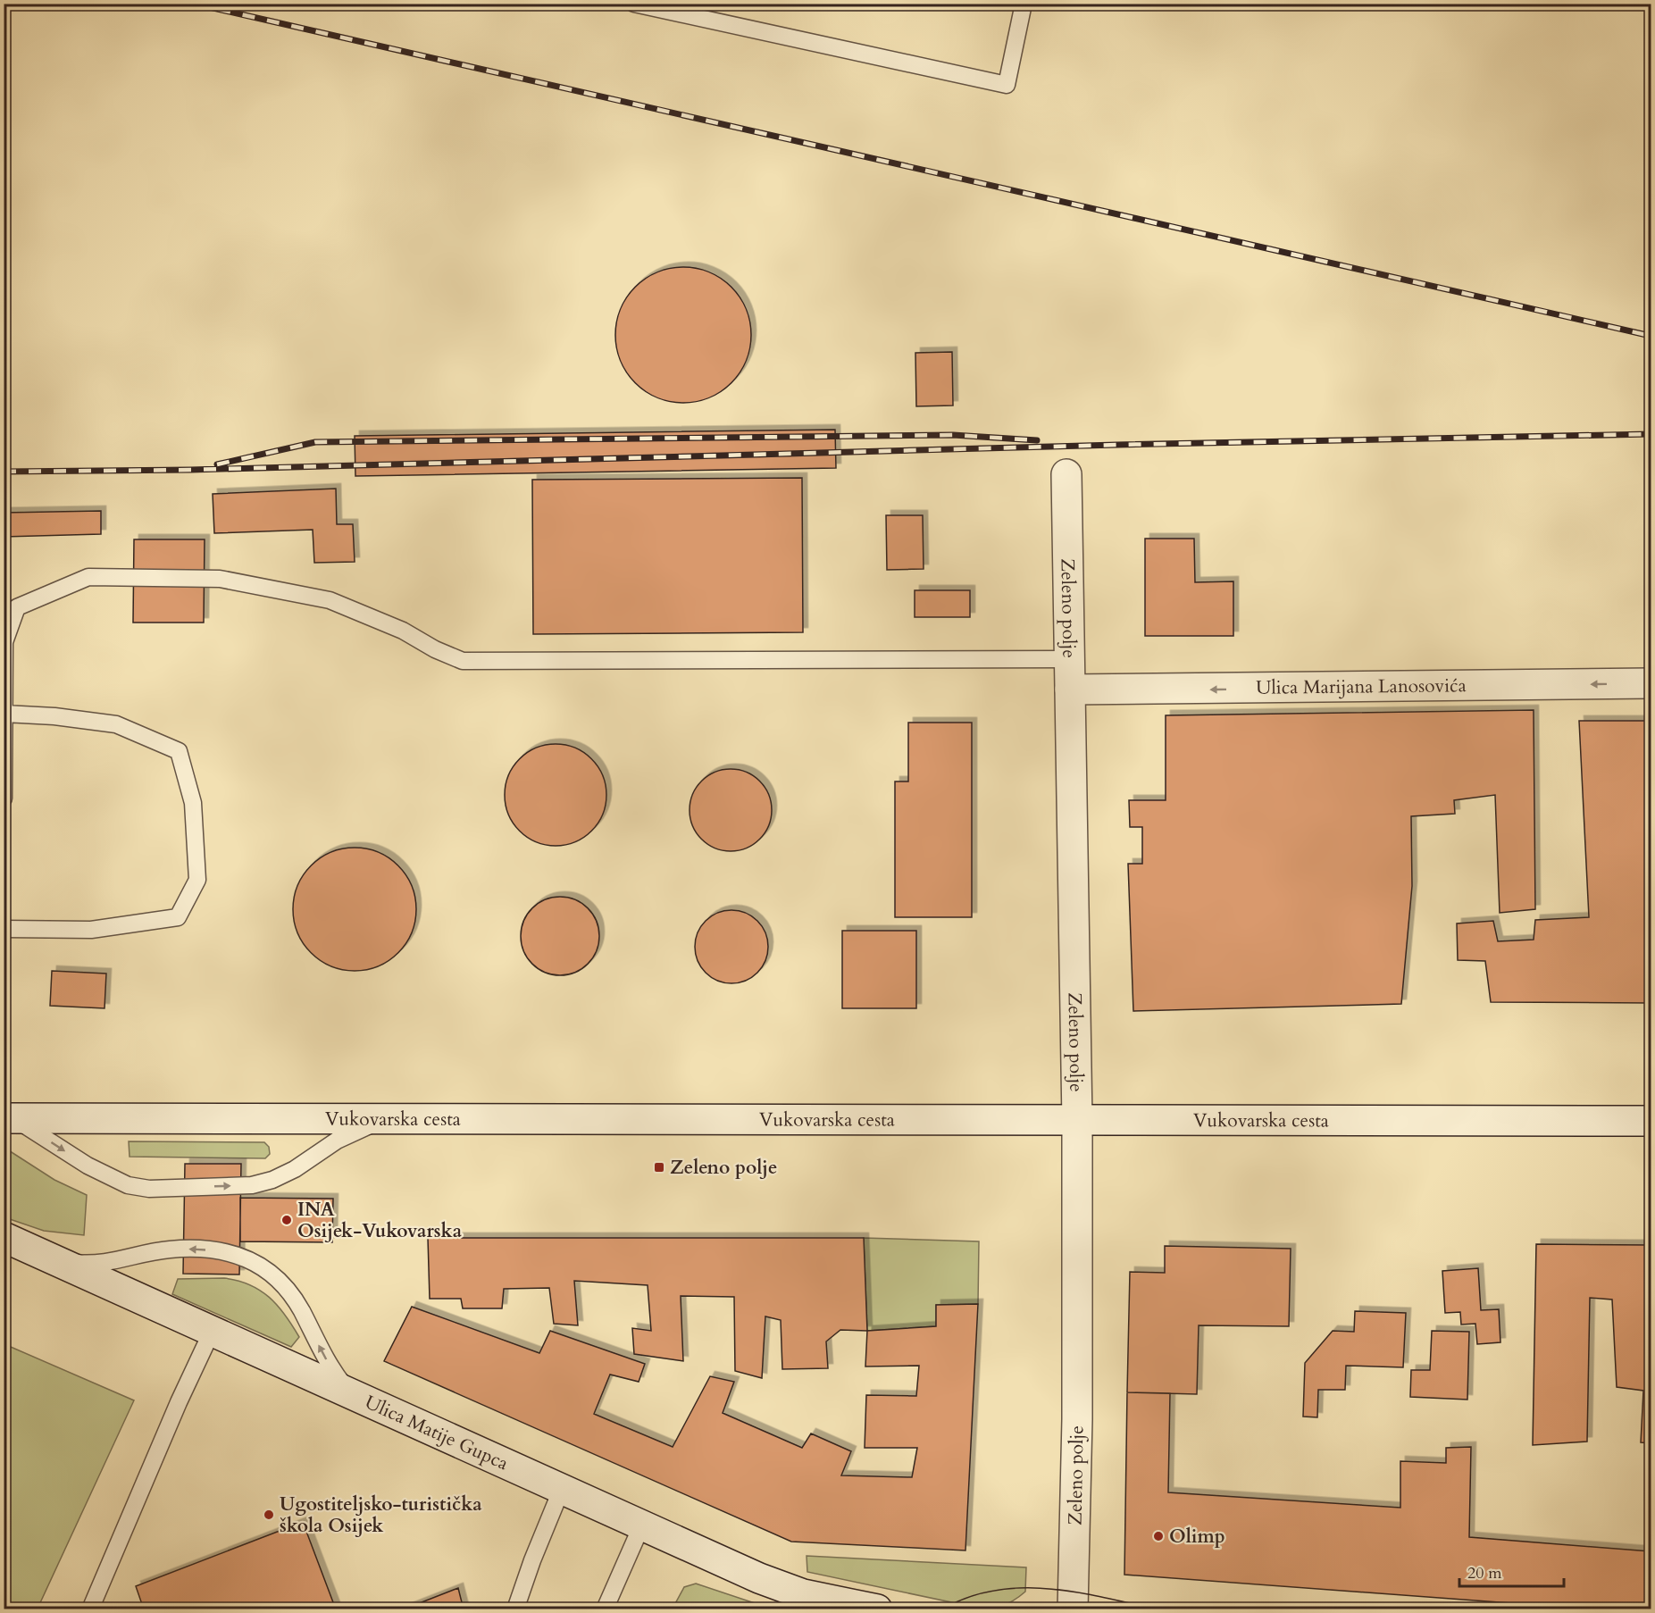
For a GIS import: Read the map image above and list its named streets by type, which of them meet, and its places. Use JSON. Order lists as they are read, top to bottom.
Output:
{
  "streets": {
    "main road": [
      "Zeleno polje",
      "Ulica Marijana Lanosovića",
      "Vukovarska cesta",
      "Ulica Matije Gupca"
    ]
  },
  "crossings": [
    ["Zeleno polje", "Ulica Marijana Lanosovića"],
    ["Zeleno polje", "Vukovarska cesta"]
  ],
  "one_way": ["Ulica Marijana Lanosovića"],
  "places": {
    "transit": ["Zeleno polje"],
    "other": ["INA Osijek-Vukovarska", "Ugostiteljsko-turistička škola Osijek", "Olimp"]
  },
  "scale_bar": "20 m"
}
